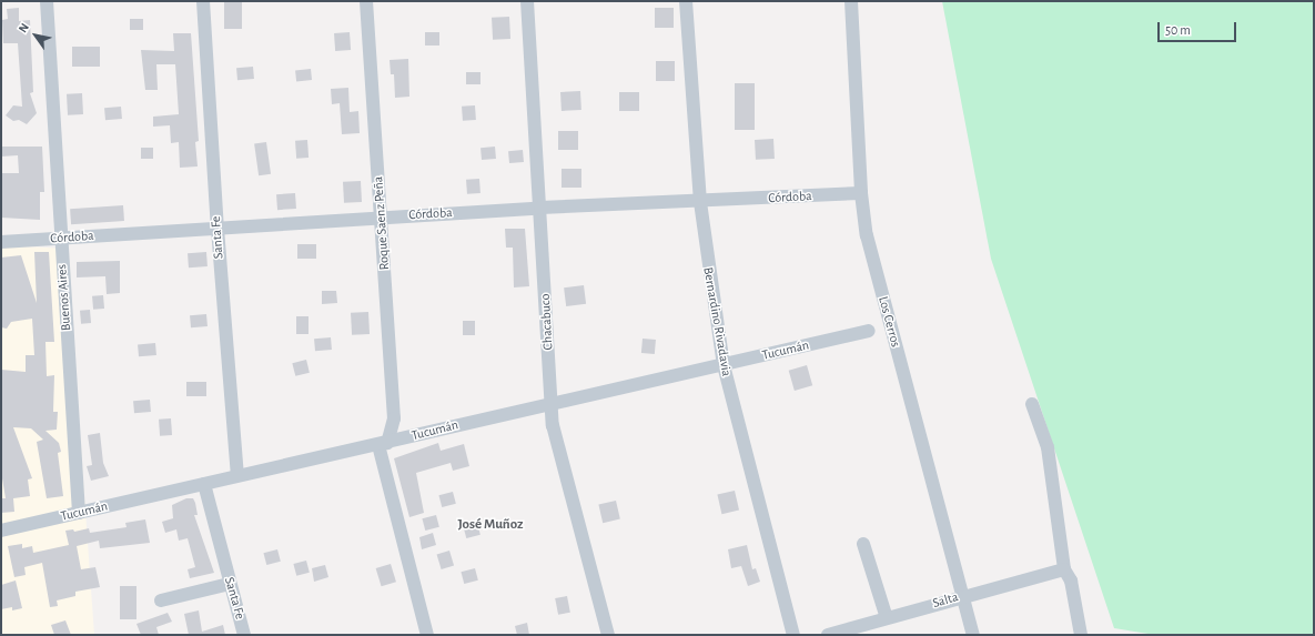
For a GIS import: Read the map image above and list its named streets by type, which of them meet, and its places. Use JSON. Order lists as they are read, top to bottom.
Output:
{
  "streets": {
    "street": [
      "Córdoba",
      "Roque Saenz Peña",
      "Santa Fe",
      "Buenos Aires",
      "Chacabuco",
      "Bernardino Rivadavia",
      "Los Cerros",
      "Tucumán",
      "Salta"
    ]
  },
  "crossings": [
    ["Córdoba", "Roque Saenz Peña"],
    ["Córdoba", "Santa Fe"],
    ["Córdoba", "Buenos Aires"],
    ["Córdoba", "Chacabuco"],
    ["Córdoba", "Bernardino Rivadavia"],
    ["Córdoba", "Los Cerros"],
    ["Roque Saenz Peña", "Tucumán"],
    ["Santa Fe", "Tucumán"],
    ["Buenos Aires", "Tucumán"],
    ["Chacabuco", "Tucumán"],
    ["Bernardino Rivadavia", "Tucumán"],
    ["Los Cerros", "Salta"]
  ],
  "districts": ["José Muñoz"],
  "scale_bar": "50 m",
  "north": "top left"
}
